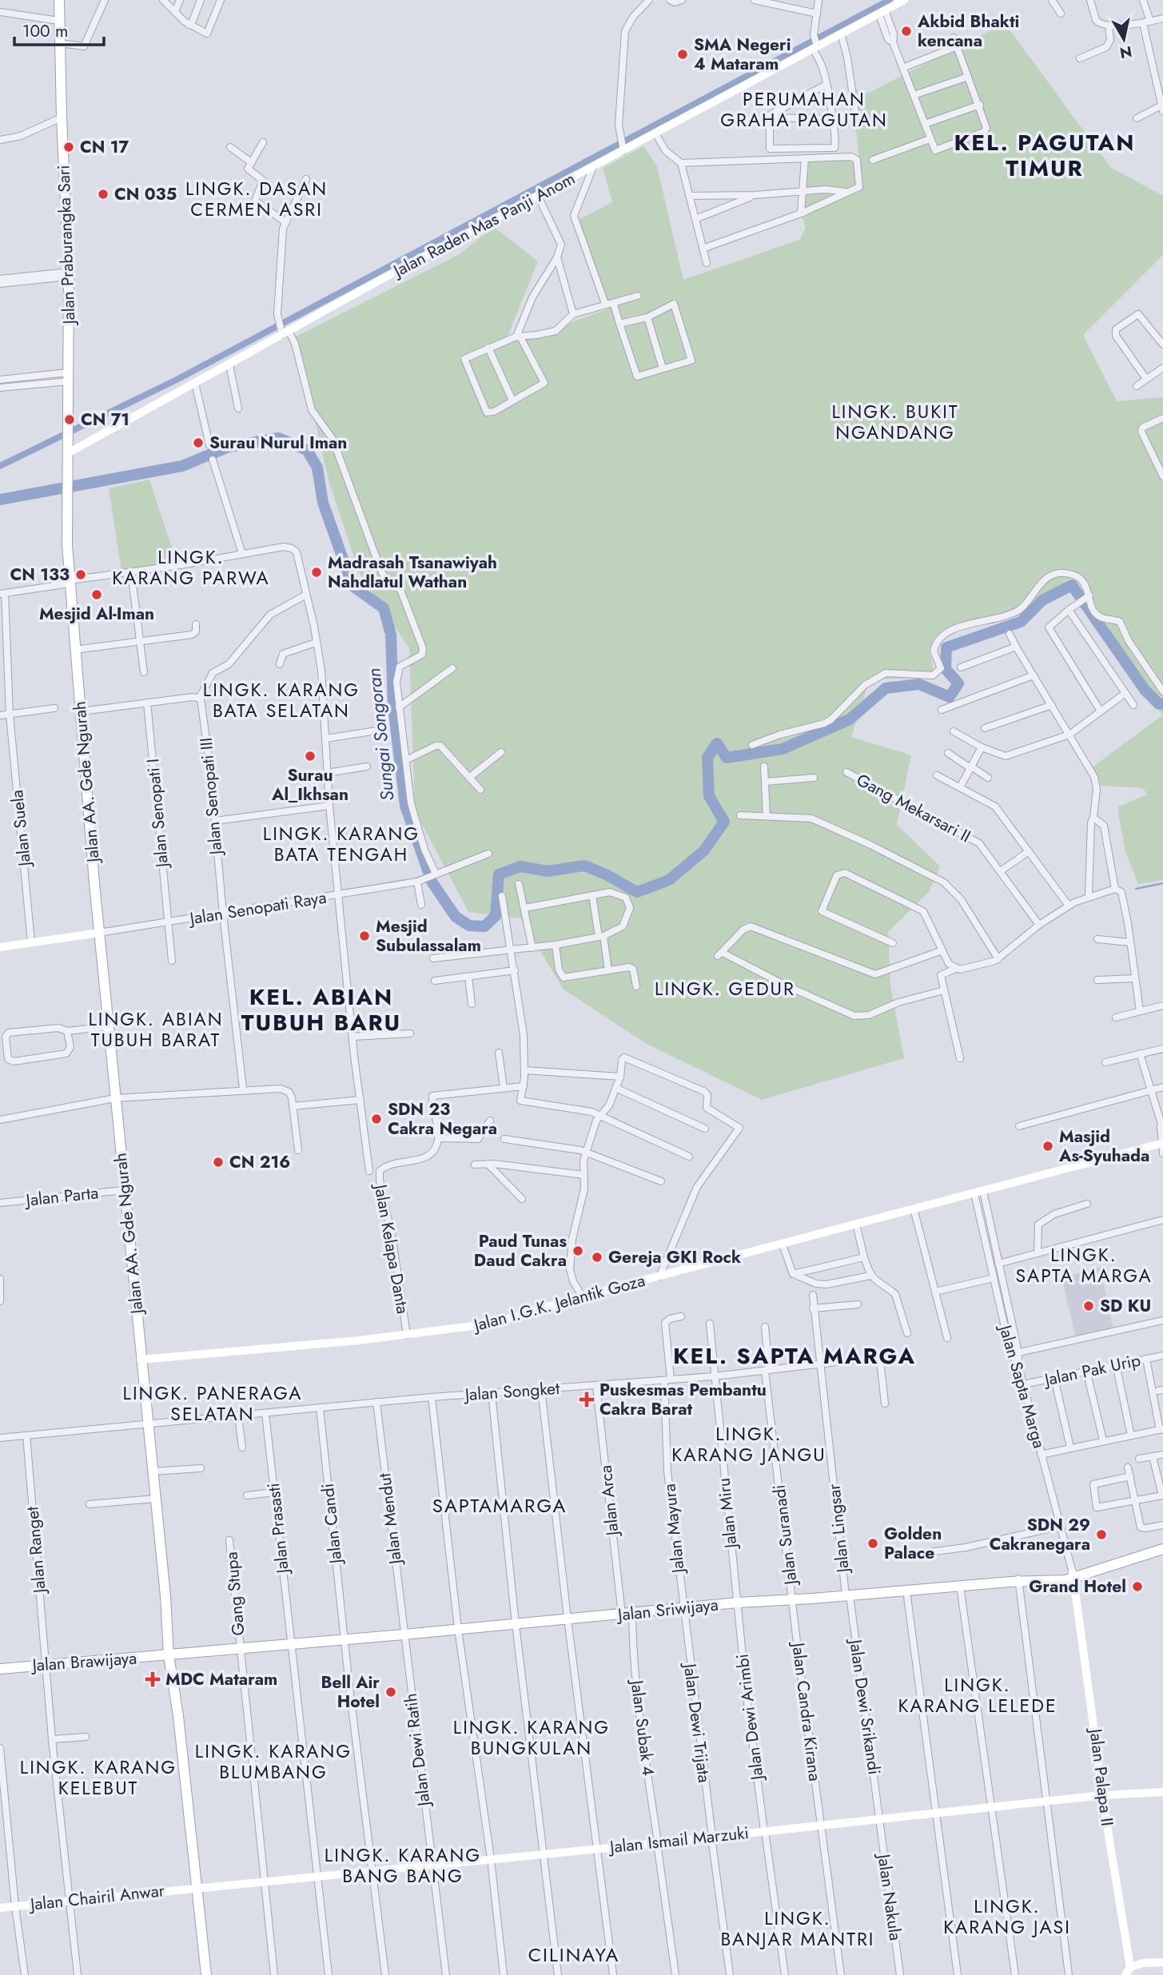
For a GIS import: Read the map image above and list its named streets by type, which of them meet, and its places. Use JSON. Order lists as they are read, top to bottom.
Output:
{
  "streets": {
    "main road": [
      "Jalan Praburangka Sari",
      "Jalan AA. Gde Ngurah",
      "Jalan Sriwijaya",
      "Jalan Brawijaya"
    ],
    "street": [
      "Jalan Raden Mas Panji Anom",
      "Jalan Senopati III",
      "Gang Mekarsari II",
      "Jalan Senopati I",
      "Jalan Suela",
      "Jalan Senopati Raya",
      "Jalan Parta",
      "Jalan Kelapa Danta",
      "Jalan I.G.K. Jelantik Goza",
      "Jalan Pak Urip",
      "Jalan Sapta Marga",
      "Jalan Songket",
      "Jalan Arca",
      "Jalan Miru",
      "Jalan Mendut",
      "Jalan Candi",
      "Jalan Prasasti",
      "Jalan Mayura",
      "Jalan Lingsar",
      "Jalan Suranadi",
      "Jalan Ranget",
      "Gang Stupa",
      "Jalan Dewi Srikandi",
      "Jalan Candra Kirana",
      "Jalan Dewi Arimbi",
      "Jalan Dewi Trijata",
      "Jalan Subak 4",
      "Jalan Dewi Ratih",
      "Jalan Palapa II",
      "Jalan Ismail Marzuki",
      "Jalan Chairil Anwar",
      "Jalan Nakula"
    ]
  },
  "crossings": [
    ["Jalan Raden Mas Panji Anom", "Jalan Praburangka Sari"],
    ["Jalan Praburangka Sari", "Jalan AA. Gde Ngurah"],
    ["Jalan AA. Gde Ngurah", "Jalan Senopati Raya"],
    ["Jalan AA. Gde Ngurah", "Jalan Parta"],
    ["Jalan AA. Gde Ngurah", "Jalan I.G.K. Jelantik Goza"],
    ["Jalan AA. Gde Ngurah", "Jalan Songket"],
    ["Jalan AA. Gde Ngurah", "Jalan Sriwijaya"],
    ["Jalan AA. Gde Ngurah", "Jalan Brawijaya"],
    ["Jalan AA. Gde Ngurah", "Jalan Ismail Marzuki"],
    ["Jalan AA. Gde Ngurah", "Jalan Chairil Anwar"],
    ["Jalan Senopati III", "Jalan Senopati Raya"],
    ["Jalan Senopati I", "Jalan Senopati Raya"],
    ["Jalan Kelapa Danta", "Jalan I.G.K. Jelantik Goza"],
    ["Jalan Pak Urip", "Jalan Sapta Marga"],
    ["Jalan Sapta Marga", "Jalan Sriwijaya"],
    ["Jalan Sapta Marga", "Jalan Palapa II"],
    ["Jalan Songket", "Jalan Arca"],
    ["Jalan Songket", "Jalan Miru"],
    ["Jalan Songket", "Jalan Mendut"],
    ["Jalan Songket", "Jalan Candi"],
    ["Jalan Songket", "Jalan Prasasti"],
    ["Jalan Songket", "Jalan Mayura"],
    ["Jalan Songket", "Jalan Lingsar"],
    ["Jalan Songket", "Jalan Suranadi"],
    ["Jalan Songket", "Jalan Ranget"],
    ["Jalan Arca", "Jalan Sriwijaya"],
    ["Jalan Arca", "Jalan Subak 4"],
    ["Jalan Miru", "Jalan Sriwijaya"],
    ["Jalan Miru", "Jalan Dewi Arimbi"],
    ["Jalan Mendut", "Jalan Sriwijaya"],
    ["Jalan Mendut", "Jalan Dewi Ratih"],
    ["Jalan Candi", "Jalan Sriwijaya"],
    ["Jalan Candi", "Jalan Ismail Marzuki"],
    ["Jalan Prasasti", "Jalan Sriwijaya"],
    ["Jalan Prasasti", "Jalan Ismail Marzuki"],
    ["Jalan Mayura", "Jalan Sriwijaya"],
    ["Jalan Mayura", "Jalan Dewi Trijata"],
    ["Jalan Lingsar", "Jalan Sriwijaya"],
    ["Jalan Lingsar", "Jalan Dewi Srikandi"],
    ["Jalan Suranadi", "Jalan Sriwijaya"],
    ["Jalan Suranadi", "Jalan Candra Kirana"],
    ["Jalan Ranget", "Jalan Brawijaya"],
    ["Jalan Ranget", "Jalan Chairil Anwar"],
    ["Gang Stupa", "Jalan Sriwijaya"],
    ["Gang Stupa", "Jalan Ismail Marzuki"],
    ["Jalan Sriwijaya", "Jalan Brawijaya"],
    ["Jalan Sriwijaya", "Jalan Dewi Srikandi"],
    ["Jalan Sriwijaya", "Jalan Candra Kirana"],
    ["Jalan Sriwijaya", "Jalan Dewi Arimbi"],
    ["Jalan Sriwijaya", "Jalan Dewi Trijata"],
    ["Jalan Sriwijaya", "Jalan Subak 4"],
    ["Jalan Sriwijaya", "Jalan Dewi Ratih"],
    ["Jalan Sriwijaya", "Jalan Palapa II"],
    ["Jalan Dewi Srikandi", "Jalan Ismail Marzuki"],
    ["Jalan Dewi Srikandi", "Jalan Nakula"],
    ["Jalan Candra Kirana", "Jalan Ismail Marzuki"],
    ["Jalan Dewi Arimbi", "Jalan Ismail Marzuki"],
    ["Jalan Dewi Trijata", "Jalan Ismail Marzuki"],
    ["Jalan Subak 4", "Jalan Ismail Marzuki"],
    ["Jalan Dewi Ratih", "Jalan Ismail Marzuki"],
    ["Jalan Palapa II", "Jalan Ismail Marzuki"],
    ["Jalan Ismail Marzuki", "Jalan Chairil Anwar"],
    ["Jalan Ismail Marzuki", "Jalan Nakula"]
  ],
  "districts": [
    "PERUMAHAN GRAHA PAGUTAN",
    "KEL. PAGUTAN TIMUR",
    "LINGK. DASAN CERMEN ASRI",
    "LINGK. BUKIT NGANDANG",
    "LINGK. KARANG PARWA",
    "LINGK. KARANG BATA SELATAN",
    "LINGK. KARANG BATA TENGAH",
    "LINGK. GEDUR",
    "KEL. ABIAN TUBUH BARU",
    "LINGK. ABIAN TUBUH BARAT",
    "LINGK. SAPTA MARGA",
    "KEL. SAPTA MARGA",
    "LINGK. PANERAGA SELATAN",
    "LINGK. KARANG JANGU",
    "SAPTAMARGA",
    "LINGK. KARANG LELEDE",
    "LINGK. KARANG BUNGKULAN",
    "LINGK. KARANG BLUMBANG",
    "LINGK. KARANG KELEBUT",
    "LINGK. KARANG BANG BANG",
    "LINGK. KARANG JASI",
    "LINGK. BANJAR MANTRI",
    "CILINAYA"
  ],
  "water": ["Sungai Songoran"],
  "places": {
    "other": [
      "Akbid Bhakti kencana",
      "SMA Negeri 4 Mataram",
      "CN 17",
      "CN 035",
      "CN 71",
      "Surau Nurul Iman",
      "Madrasah Tsanawiyah Nahdlatul Wathan",
      "CN 133",
      "Mesjid Al-Iman",
      "Surau Al_Ikhsan",
      "Mesjid Subulassalam",
      "SDN 23 Cakra Negara",
      "Masjid As-Syuhada",
      "CN 216",
      "Paud Tunas Daud Cakra",
      "Gereja GKI Rock",
      "SD KU",
      "SDN 29 Cakranegara",
      "Golden Palace",
      "Grand Hotel",
      "Bell Air Hotel"
    ],
    "health": ["Puskesmas Pembantu Cakra Barat", "MDC Mataram"]
  },
  "scale_bar": "100 m",
  "north": "bottom"
}
